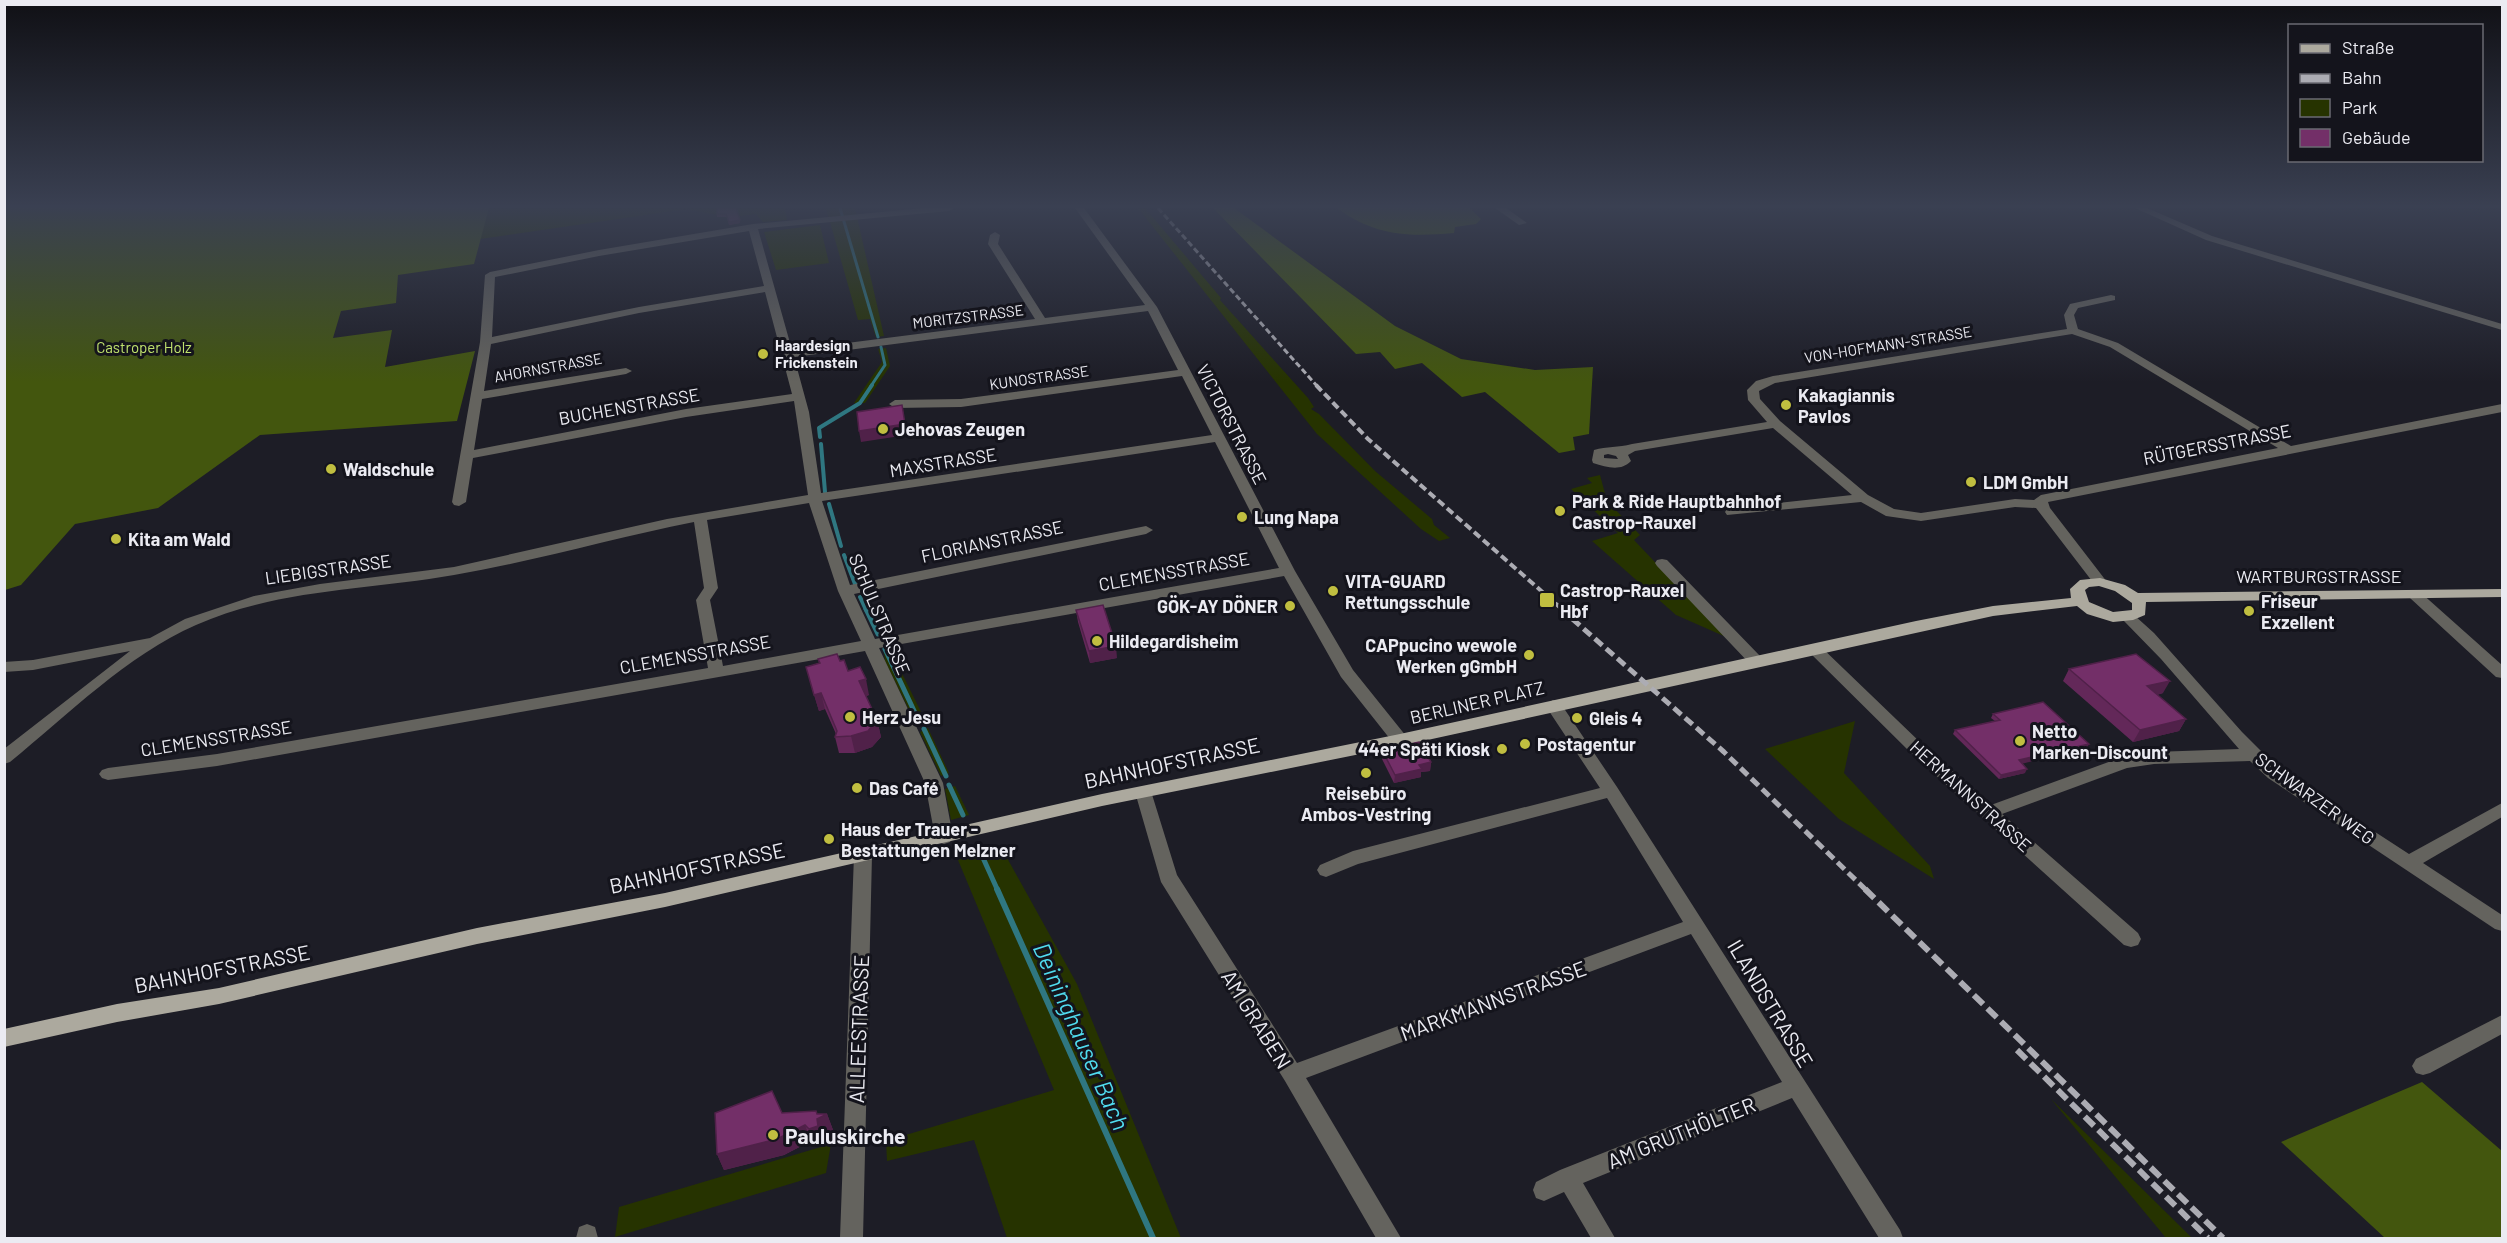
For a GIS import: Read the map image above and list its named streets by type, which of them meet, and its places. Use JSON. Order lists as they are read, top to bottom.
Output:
{
  "streets": {
    "main road": ["WARTBURGSTRASSE", "BERLINER PLATZ", "BAHNHOFSTRASSE"],
    "street": [
      "MORITZSTRASSE",
      "VON-HOFMANN-STRASSE",
      "AHORNSTRASSE",
      "KUNOSTRASSE",
      "BUCHENSTRASSE",
      "VICTORSTRASSE",
      "RÜTGERSSTRASSE",
      "MAXSTRASSE",
      "FLORIANSTRASSE",
      "LIEBIGSTRASSE",
      "CLEMENSSTRASSE",
      "SCHULSTRASSE",
      "HERMANNSTRASSE",
      "SCHWARZER WEG",
      "MARKMANNSTRASSE",
      "ILANDSTRASSE",
      "AM GRABEN",
      "ALLEESTRASSE",
      "AM GRUTHÖLTER"
    ]
  },
  "crossings": [
    ["MORITZSTRASSE", "VICTORSTRASSE"],
    ["MORITZSTRASSE", "SCHULSTRASSE"],
    ["VON-HOFMANN-STRASSE", "RÜTGERSSTRASSE"],
    ["AHORNSTRASSE", "BUCHENSTRASSE"],
    ["KUNOSTRASSE", "VICTORSTRASSE"],
    ["BUCHENSTRASSE", "SCHULSTRASSE"],
    ["VICTORSTRASSE", "MAXSTRASSE"],
    ["VICTORSTRASSE", "CLEMENSSTRASSE"],
    ["VICTORSTRASSE", "BERLINER PLATZ"],
    ["MAXSTRASSE", "LIEBIGSTRASSE"],
    ["MAXSTRASSE", "SCHULSTRASSE"],
    ["FLORIANSTRASSE", "SCHULSTRASSE"],
    ["LIEBIGSTRASSE", "SCHULSTRASSE"],
    ["CLEMENSSTRASSE", "SCHULSTRASSE"],
    ["SCHULSTRASSE", "BAHNHOFSTRASSE"],
    ["BERLINER PLATZ", "BAHNHOFSTRASSE"],
    ["BERLINER PLATZ", "ILANDSTRASSE"],
    ["BAHNHOFSTRASSE", "AM GRABEN"],
    ["BAHNHOFSTRASSE", "ALLEESTRASSE"],
    ["MARKMANNSTRASSE", "ILANDSTRASSE"],
    ["MARKMANNSTRASSE", "AM GRABEN"],
    ["ILANDSTRASSE", "AM GRUTHÖLTER"]
  ],
  "water": ["Deininghauser Bach"],
  "parks": ["Castroper Holz"],
  "places": {
    "other": [
      "Haardesign Frickenstein",
      "Kakagiannis Pavlos",
      "Jehovas Zeugen",
      "Waldschule",
      "LDM GmbH",
      "Park & Ride Hauptbahnhof Castrop-Rauxel",
      "Lung Napa",
      "Kita am Wald",
      "VITA-GUARD Rettungsschule",
      "GÖK-AY DÖNER",
      "Friseur Exzellent",
      "Hildegardisheim",
      "CAPpucino wewole Werken gGmbH",
      "Herz Jesu",
      "Gleis 4",
      "Netto Marken-Discount",
      "Postagentur",
      "44er Späti Kiosk",
      "Reisebüro Ambos-Vestring",
      "Das Café",
      "Haus der Trauer - Bestattungen Melzner",
      "Pauluskirche"
    ],
    "transit": ["Castrop-Rauxel Hbf"]
  },
  "legend": [
    "Straße",
    "Bahn",
    "Park",
    "Gebäude"
  ]
}
